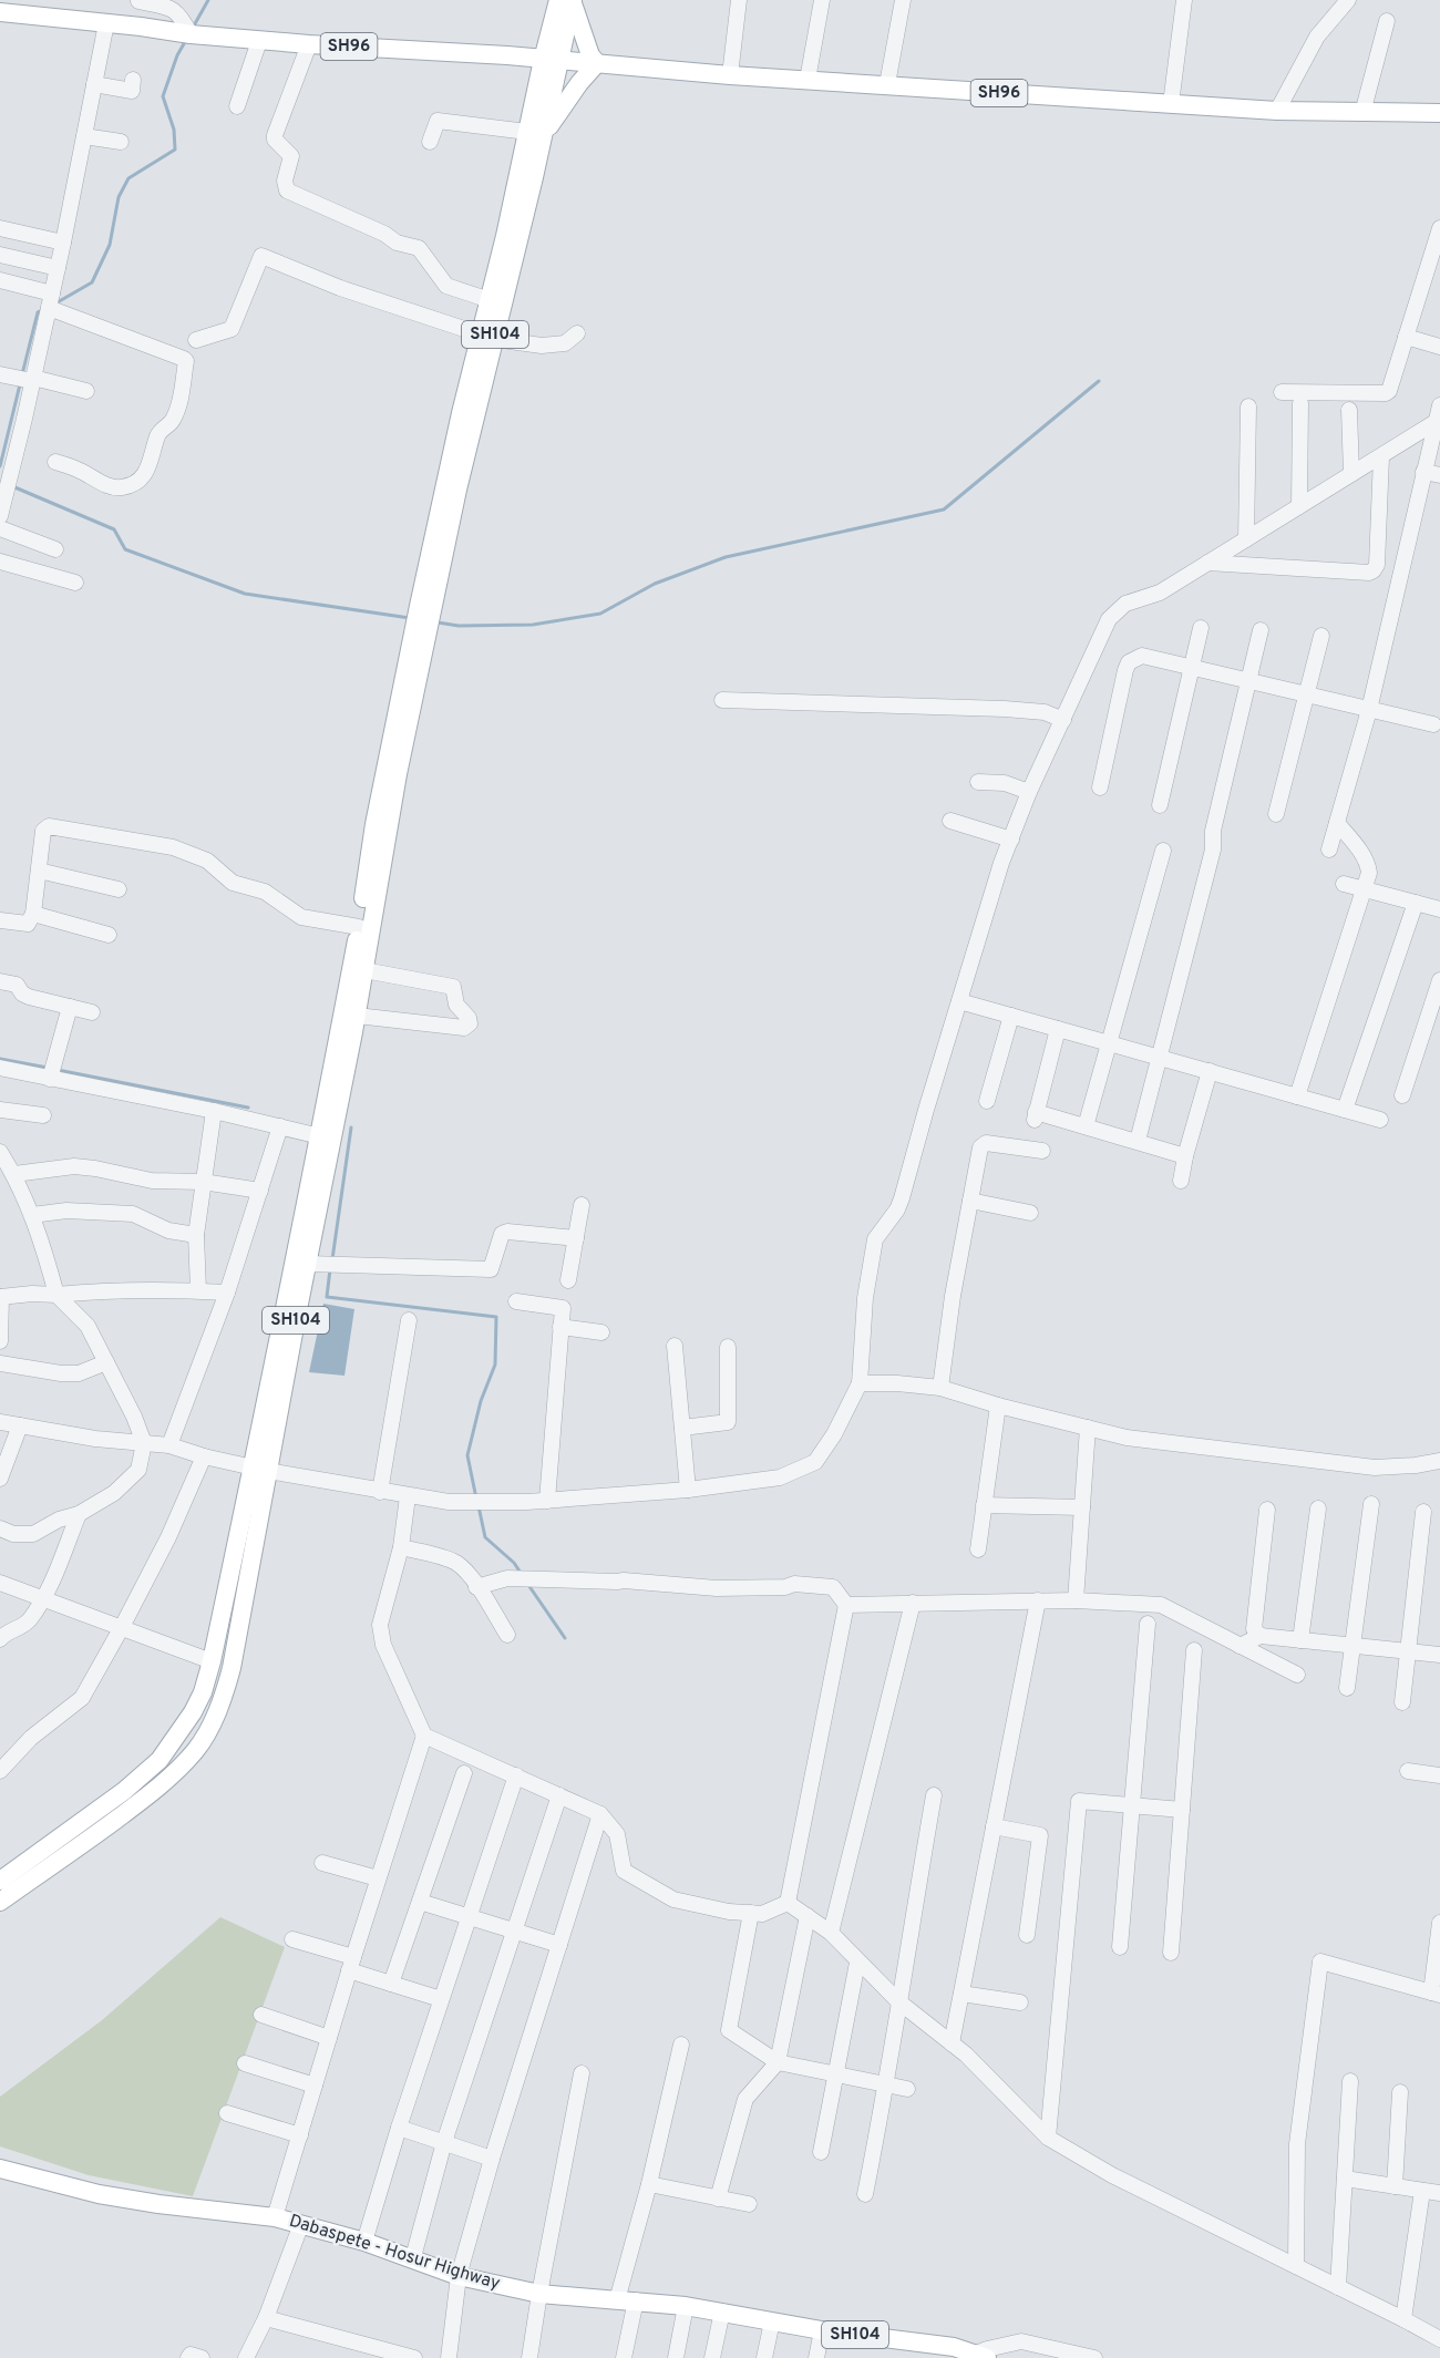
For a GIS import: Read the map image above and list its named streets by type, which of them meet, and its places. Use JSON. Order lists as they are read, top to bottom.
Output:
{
  "streets": {
    "main road": ["SH96", "SH104", "Dabaspete - Hosur Highway"]
  },
  "crossings": [
    ["SH96", "SH104"]
  ]
}
